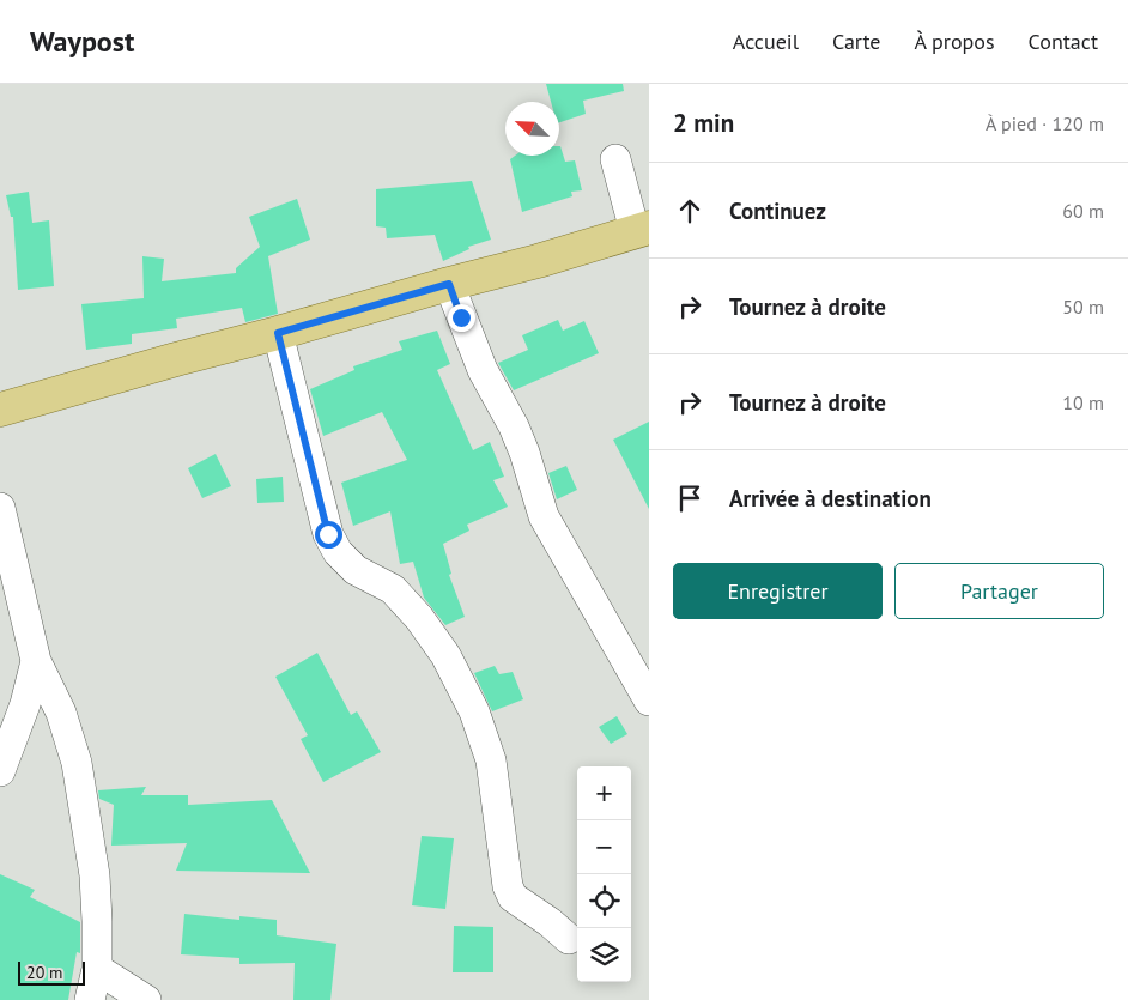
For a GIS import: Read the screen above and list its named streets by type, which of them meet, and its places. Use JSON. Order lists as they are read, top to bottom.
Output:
{
  "scale_bar": "20 m",
  "north": "top left",
  "page": {
    "header": "Waypost",
    "nav": [
      "Accueil",
      "Carte",
      "À propos",
      "Contact"
    ],
    "heading": ["2 min", "À pied · 120 m"],
    "list": [
      ["Continuez", "60 m"],
      ["Tournez à droite", "50 m"],
      ["Tournez à droite", "10 m"],
      "Arrivée à destination"
    ],
    "buttons": ["Enregistrer", "Partager"],
    "map_buttons": ["+", "−"],
    "scale": "20 m"
  }
}
